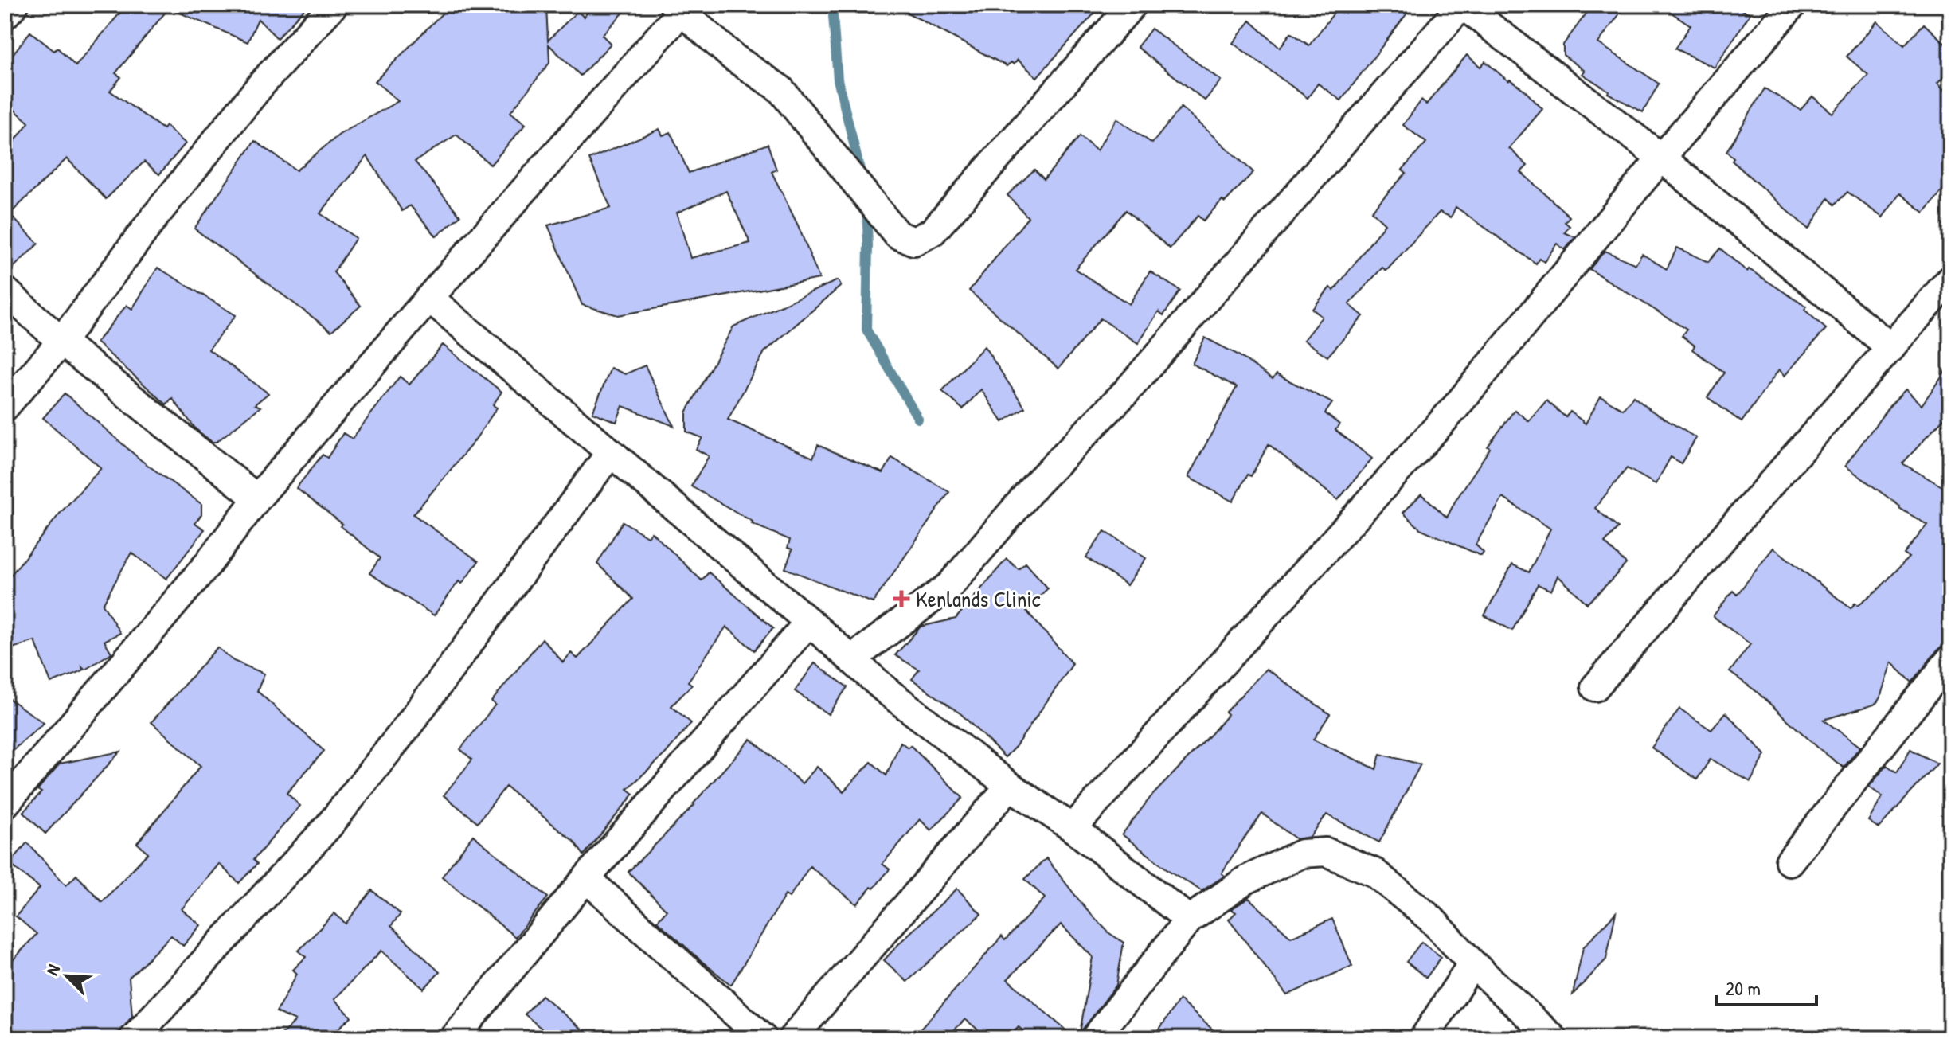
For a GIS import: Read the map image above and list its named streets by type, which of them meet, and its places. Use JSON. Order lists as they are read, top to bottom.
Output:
{
  "places": {
    "health": ["Kenlands Clinic"]
  },
  "scale_bar": "20 m",
  "north": "top left"
}
